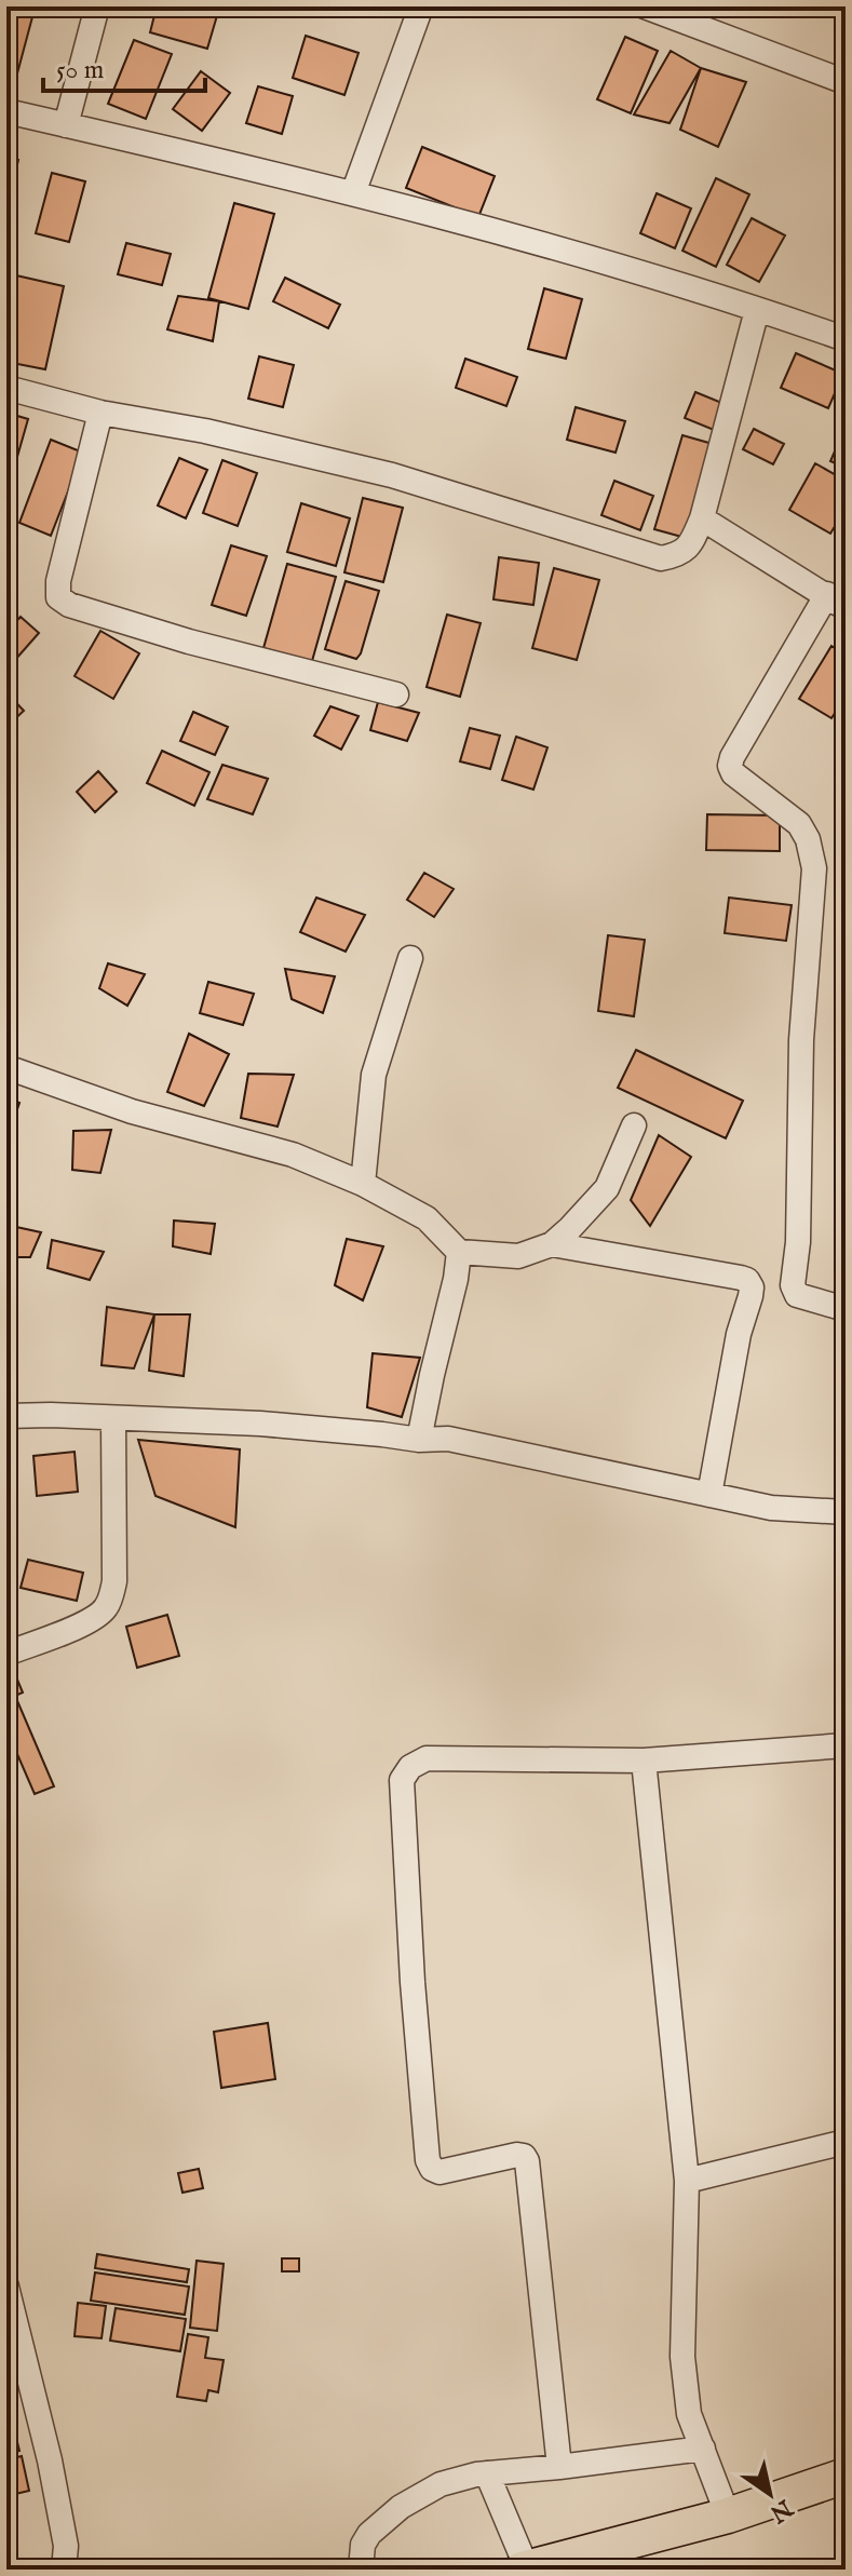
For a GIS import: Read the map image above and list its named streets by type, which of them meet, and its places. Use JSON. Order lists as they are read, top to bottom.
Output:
{
  "scale_bar": "50 m",
  "north": "bottom right"
}
